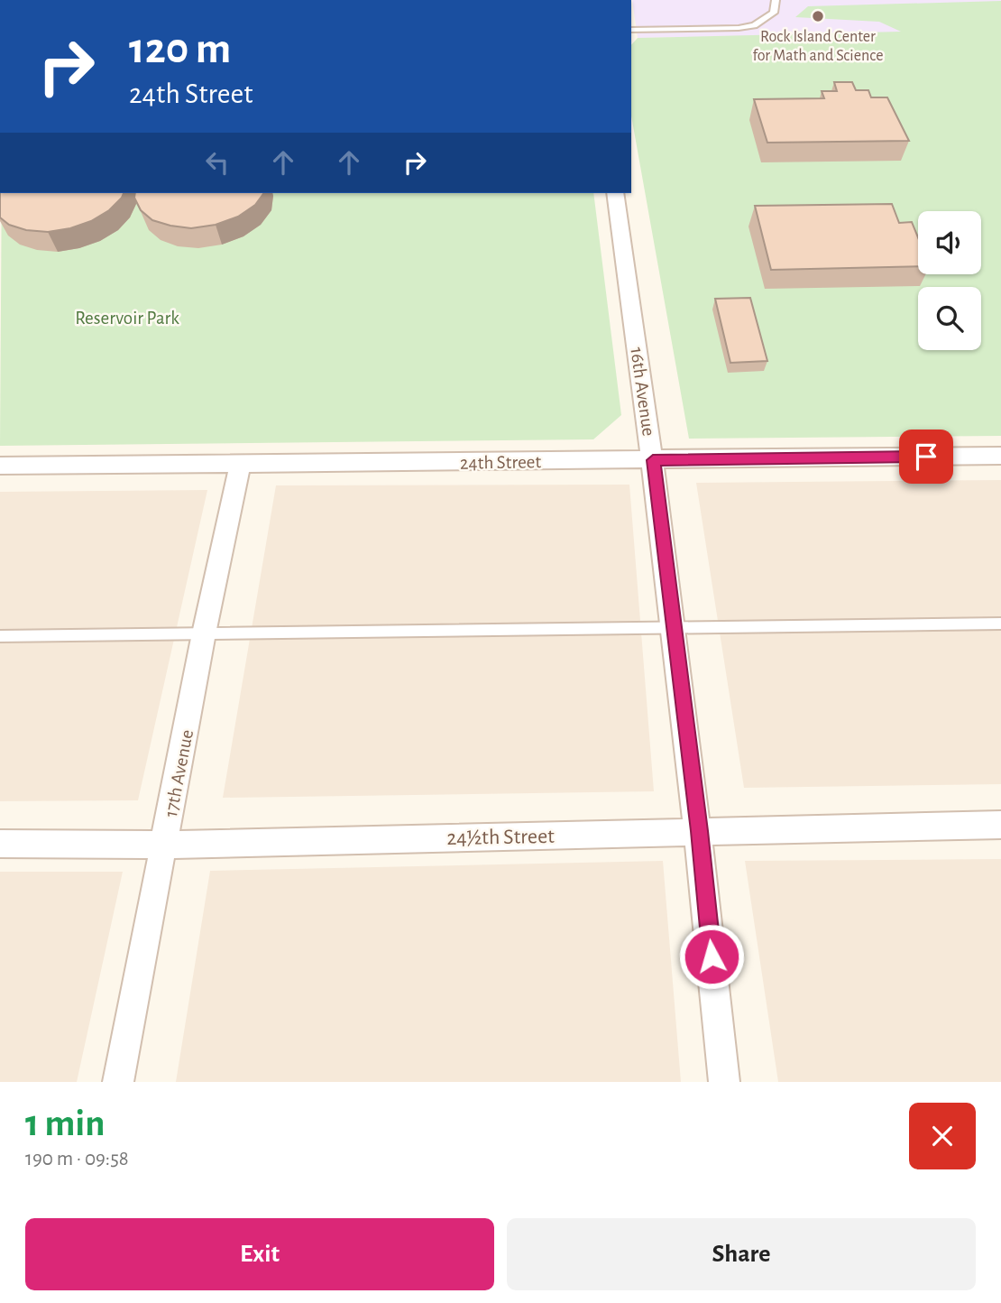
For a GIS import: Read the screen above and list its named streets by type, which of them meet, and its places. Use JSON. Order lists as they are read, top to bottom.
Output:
{
  "streets": {
    "street": [
      "16th Avenue",
      "24th Street",
      "17th Avenue",
      "24½th Street"
    ]
  },
  "crossings": [
    ["16th Avenue", "24th Street"],
    ["16th Avenue", "24½th Street"],
    ["24th Street", "17th Avenue"],
    ["17th Avenue", "24½th Street"]
  ],
  "parks": ["Reservoir Park"],
  "places": ["Rock Island Center for Math and Science"],
  "page": {
    "turn": ["120 m", "24th Street"],
    "heading": ["1 min", "190 m · 09:58"],
    "buttons": ["Exit", "Share"]
  }
}
